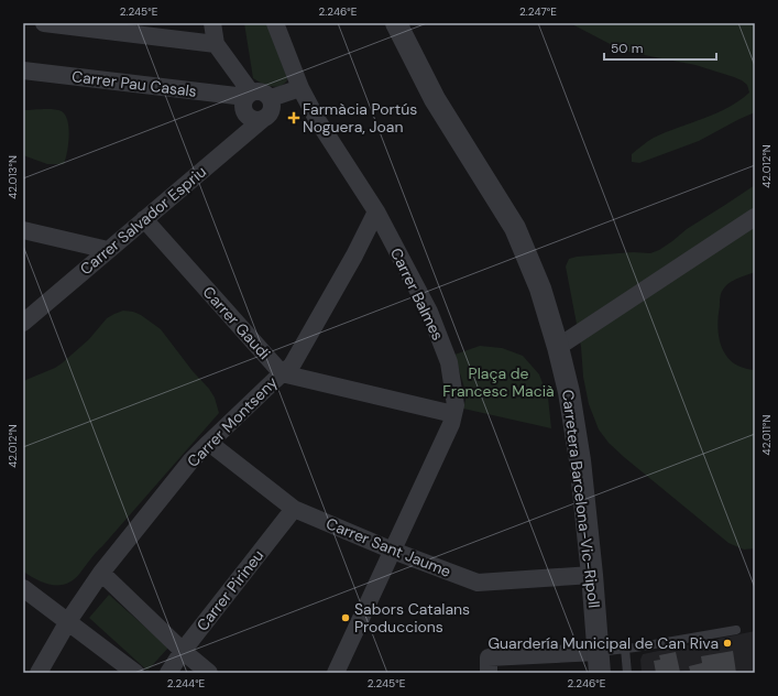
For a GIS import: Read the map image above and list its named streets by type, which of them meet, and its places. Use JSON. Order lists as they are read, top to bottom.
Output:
{
  "streets": {
    "street": [
      "Carrer Pau Casals",
      "Carrer Salvador Espriu",
      "Carrer Balmes",
      "Carrer Gaudi",
      "Carrer Montseny",
      "Carretera Barcelona-Vic-Ripoll",
      "Carrer Sant Jaume",
      "Carrer Pirineu"
    ]
  },
  "crossings": [
    ["Carrer Pau Casals", "Carrer Salvador Espriu"],
    ["Carrer Salvador Espriu", "Carrer Gaudi"],
    ["Carrer Balmes", "Carrer Gaudi"],
    ["Carrer Balmes", "Carrer Montseny"],
    ["Carrer Balmes", "Carrer Sant Jaume"],
    ["Carrer Gaudi", "Carrer Montseny"],
    ["Carrer Montseny", "Carrer Sant Jaume"],
    ["Carretera Barcelona-Vic-Ripoll", "Carrer Sant Jaume"],
    ["Carrer Sant Jaume", "Carrer Pirineu"]
  ],
  "parks": ["Plaça de Francesc Macià"],
  "places": {
    "health": ["Farmàcia Portús Noguera, Joan"],
    "other": ["Sabors Catalans Produccions", "Guardería Municipal de Can Riva"]
  },
  "scale_bar": "50 m",
  "coordinates": [
    "2.245°E",
    "2.246°E",
    "2.247°E",
    "42.012°N",
    "42.013°N",
    "42.011°N",
    "2.244°E"
  ]
}
